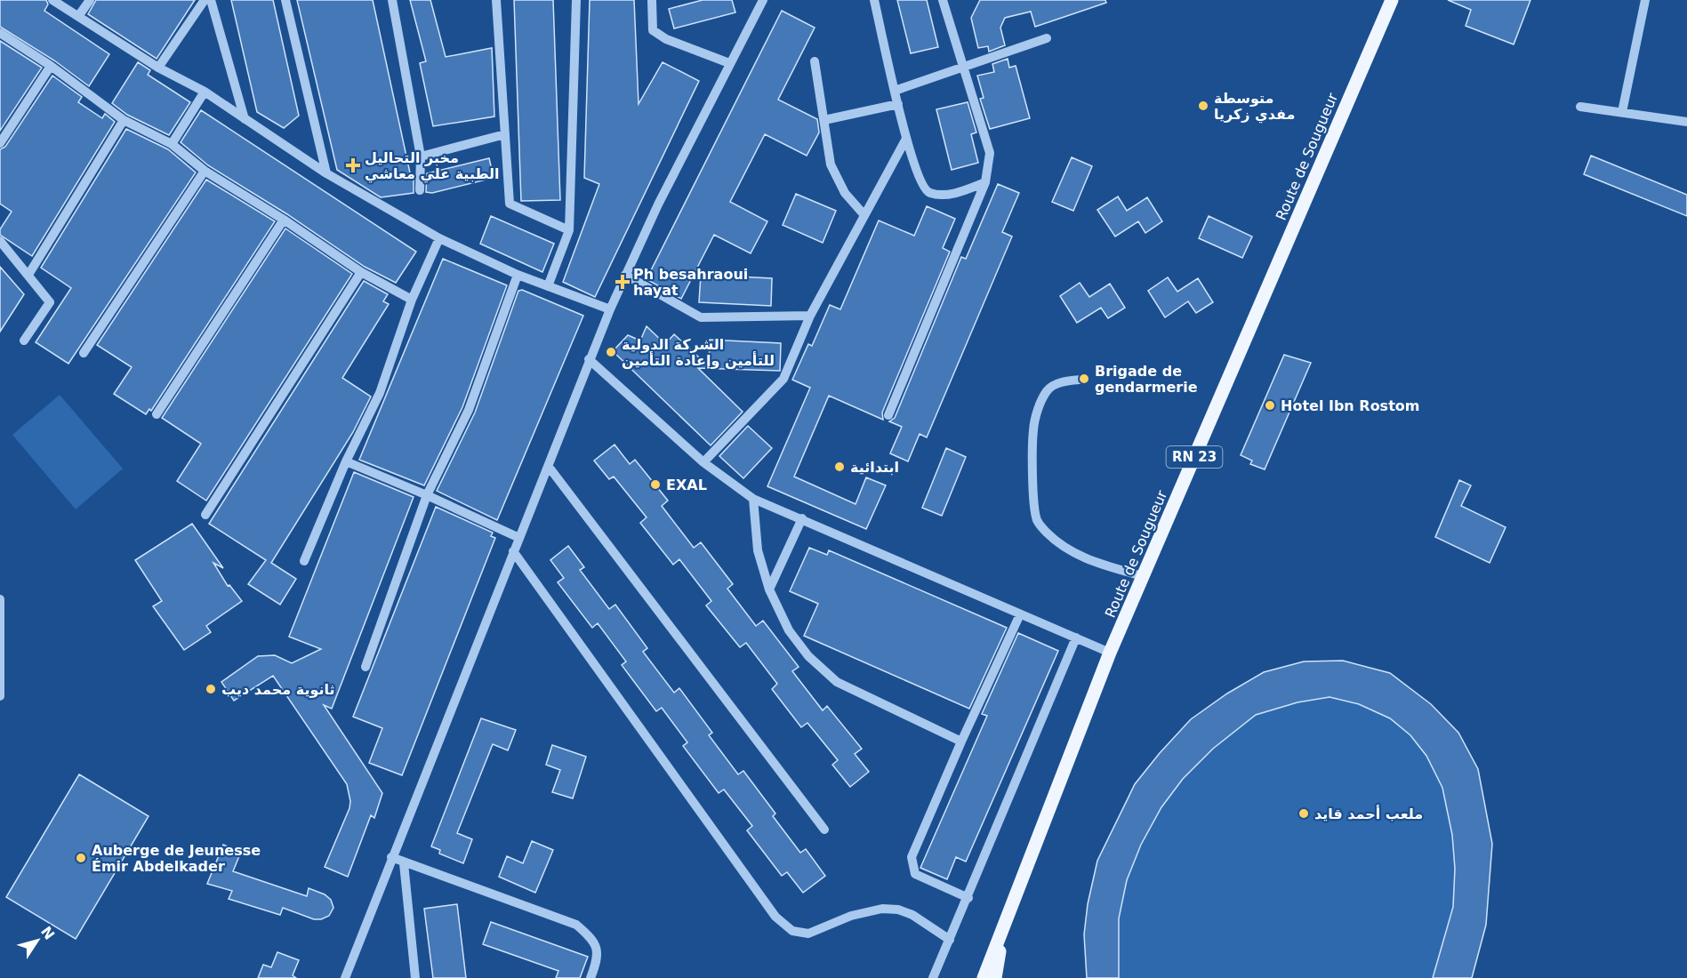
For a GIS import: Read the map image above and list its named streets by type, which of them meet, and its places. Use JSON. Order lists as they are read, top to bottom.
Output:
{
  "streets": {
    "main road": ["Route de Sougueur", "RN 23"]
  },
  "crossings": [
    ["Route de Sougueur", "RN 23"]
  ],
  "places": {
    "other": [
      "متوسطة مفدي زكريا",
      "الشركة الدولية للتأمين وإعادة التأمين",
      "Brigade de gendarmerie",
      "Hotel Ibn Rostom",
      "ابتدائية",
      "EXAL",
      "ثانوية محمد ديب",
      "ملعب أحمد قايد",
      "Auberge de Jeunesse Émir Abdelkader"
    ],
    "health": ["مخبر التحاليل الطبية علي معاشي", "Ph besahraoui hayat"]
  },
  "north": "top right"
}
